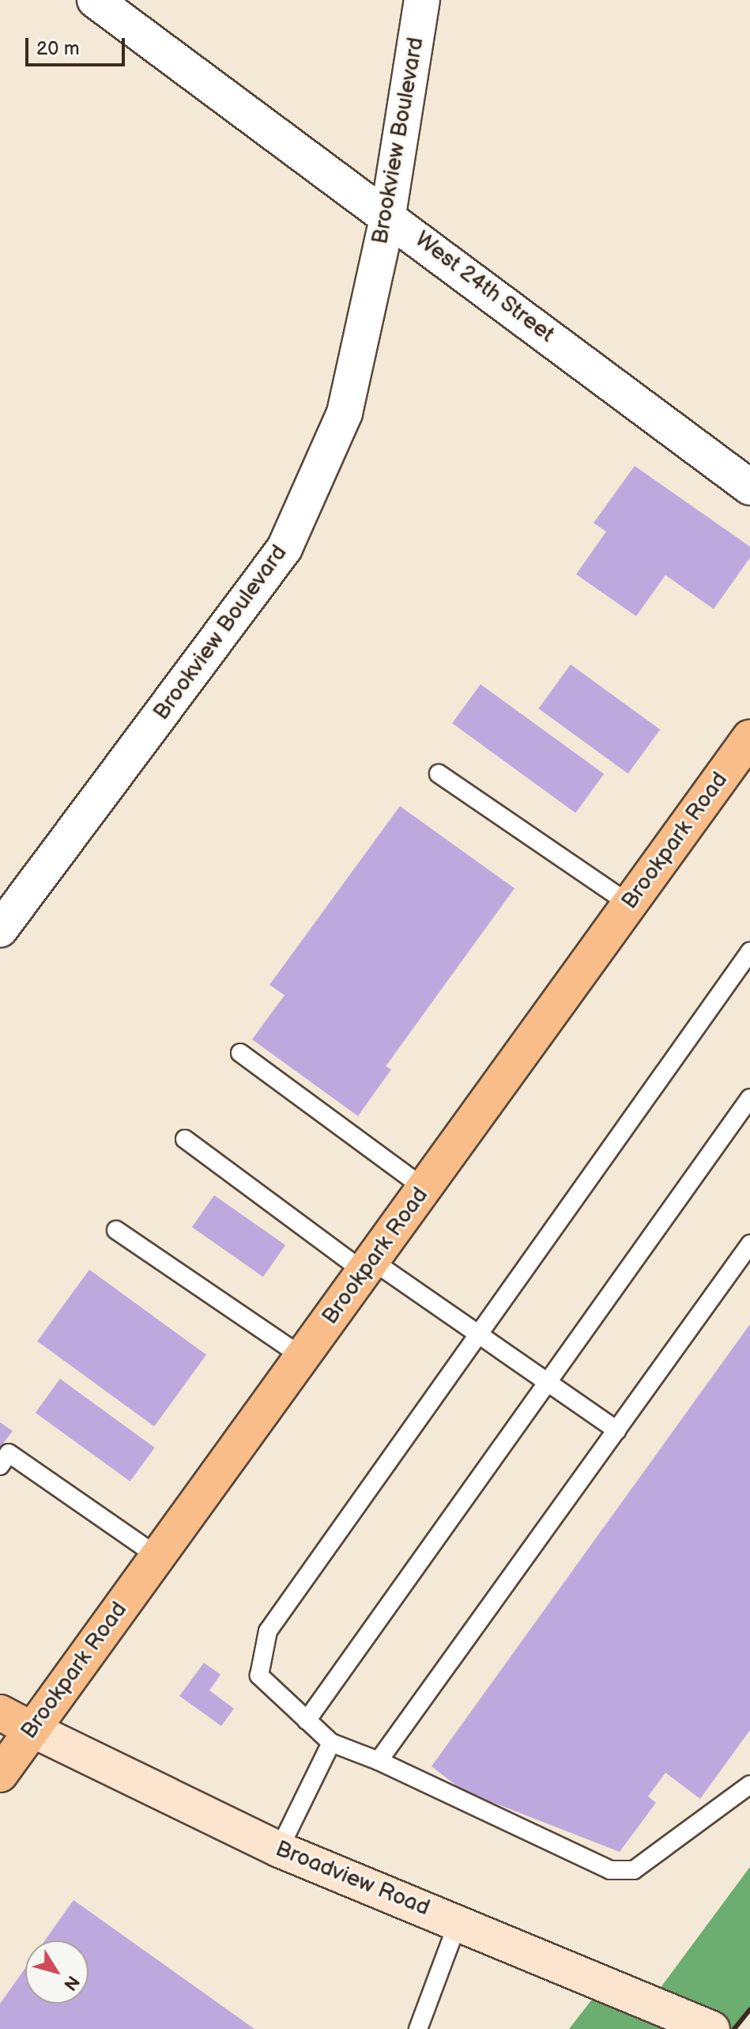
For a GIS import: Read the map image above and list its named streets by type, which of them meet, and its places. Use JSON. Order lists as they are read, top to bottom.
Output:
{
  "streets": {
    "main road": ["Brookpark Road", "Broadview Road"],
    "street": ["Brookview Boulevard", "West 24th Street"]
  },
  "crossings": [
    ["Brookview Boulevard", "West 24th Street"],
    ["Brookpark Road", "Broadview Road"]
  ],
  "scale_bar": "20 m",
  "north": "bottom right"
}
